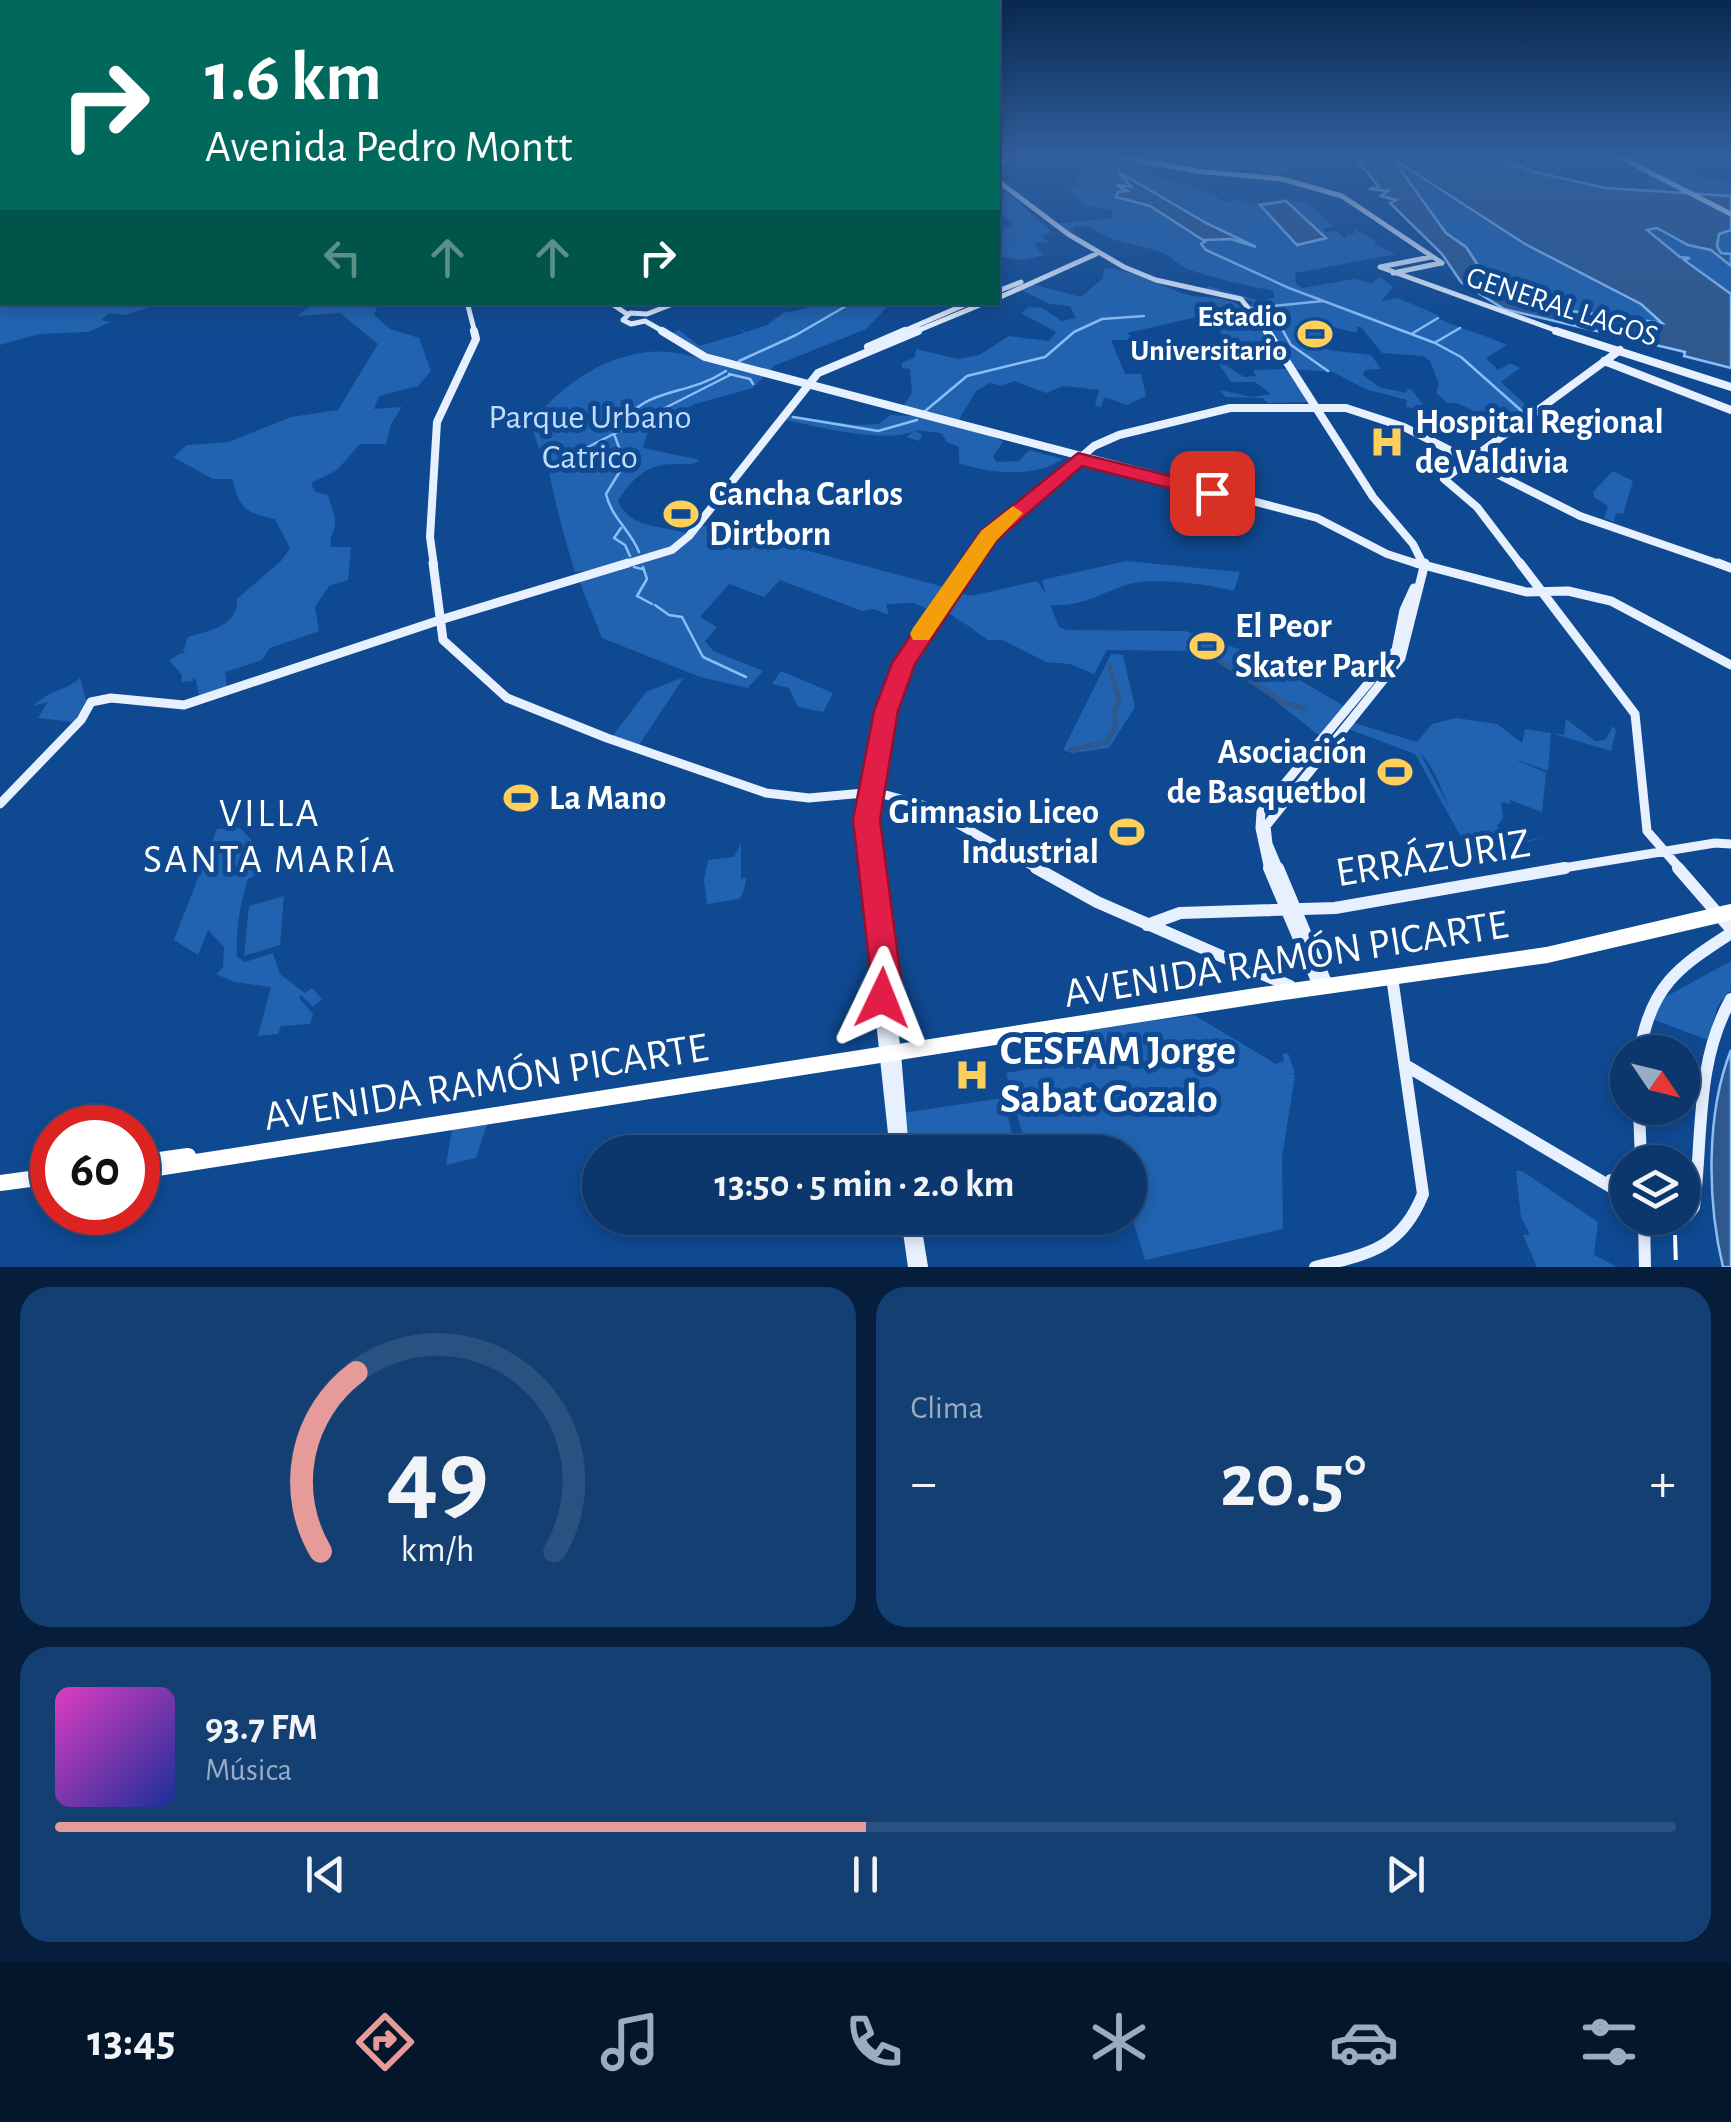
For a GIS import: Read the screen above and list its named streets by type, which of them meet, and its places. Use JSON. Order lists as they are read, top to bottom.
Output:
{
  "streets": {
    "highway": ["AVENIDA RAMÓN PICARTE"],
    "main road": ["GENERAL LAGOS", "ERRÁZURIZ"]
  },
  "districts": ["VILLA SANTA MARÍA"],
  "parks": ["Parque Urbano Catrico"],
  "places": {
    "sports": [
      "Estadio Universitario",
      "Cancha Carlos Dirtborn",
      "El Peor Skater Park",
      "Asociación de Basquetbol",
      "La Mano",
      "Gimnasio Liceo Industrial"
    ],
    "hospital": ["Hospital Regional de Valdivia", "CESFAM Jorge Sabat Gozalo"]
  },
  "north": "bottom right",
  "page": {
    "turn": ["1.6 km", "Avenida Pedro Montt"],
    "limit": "60",
    "trip": "13:50 · 5 min · 2.0 km",
    "tile": "Clima",
    "heat": ["−", "20.5°", "+"],
    "song": ["93.7 FM", "Música"],
    "tabs": "13:45",
    "gauge": ["49", "km/h"]
  }
}
